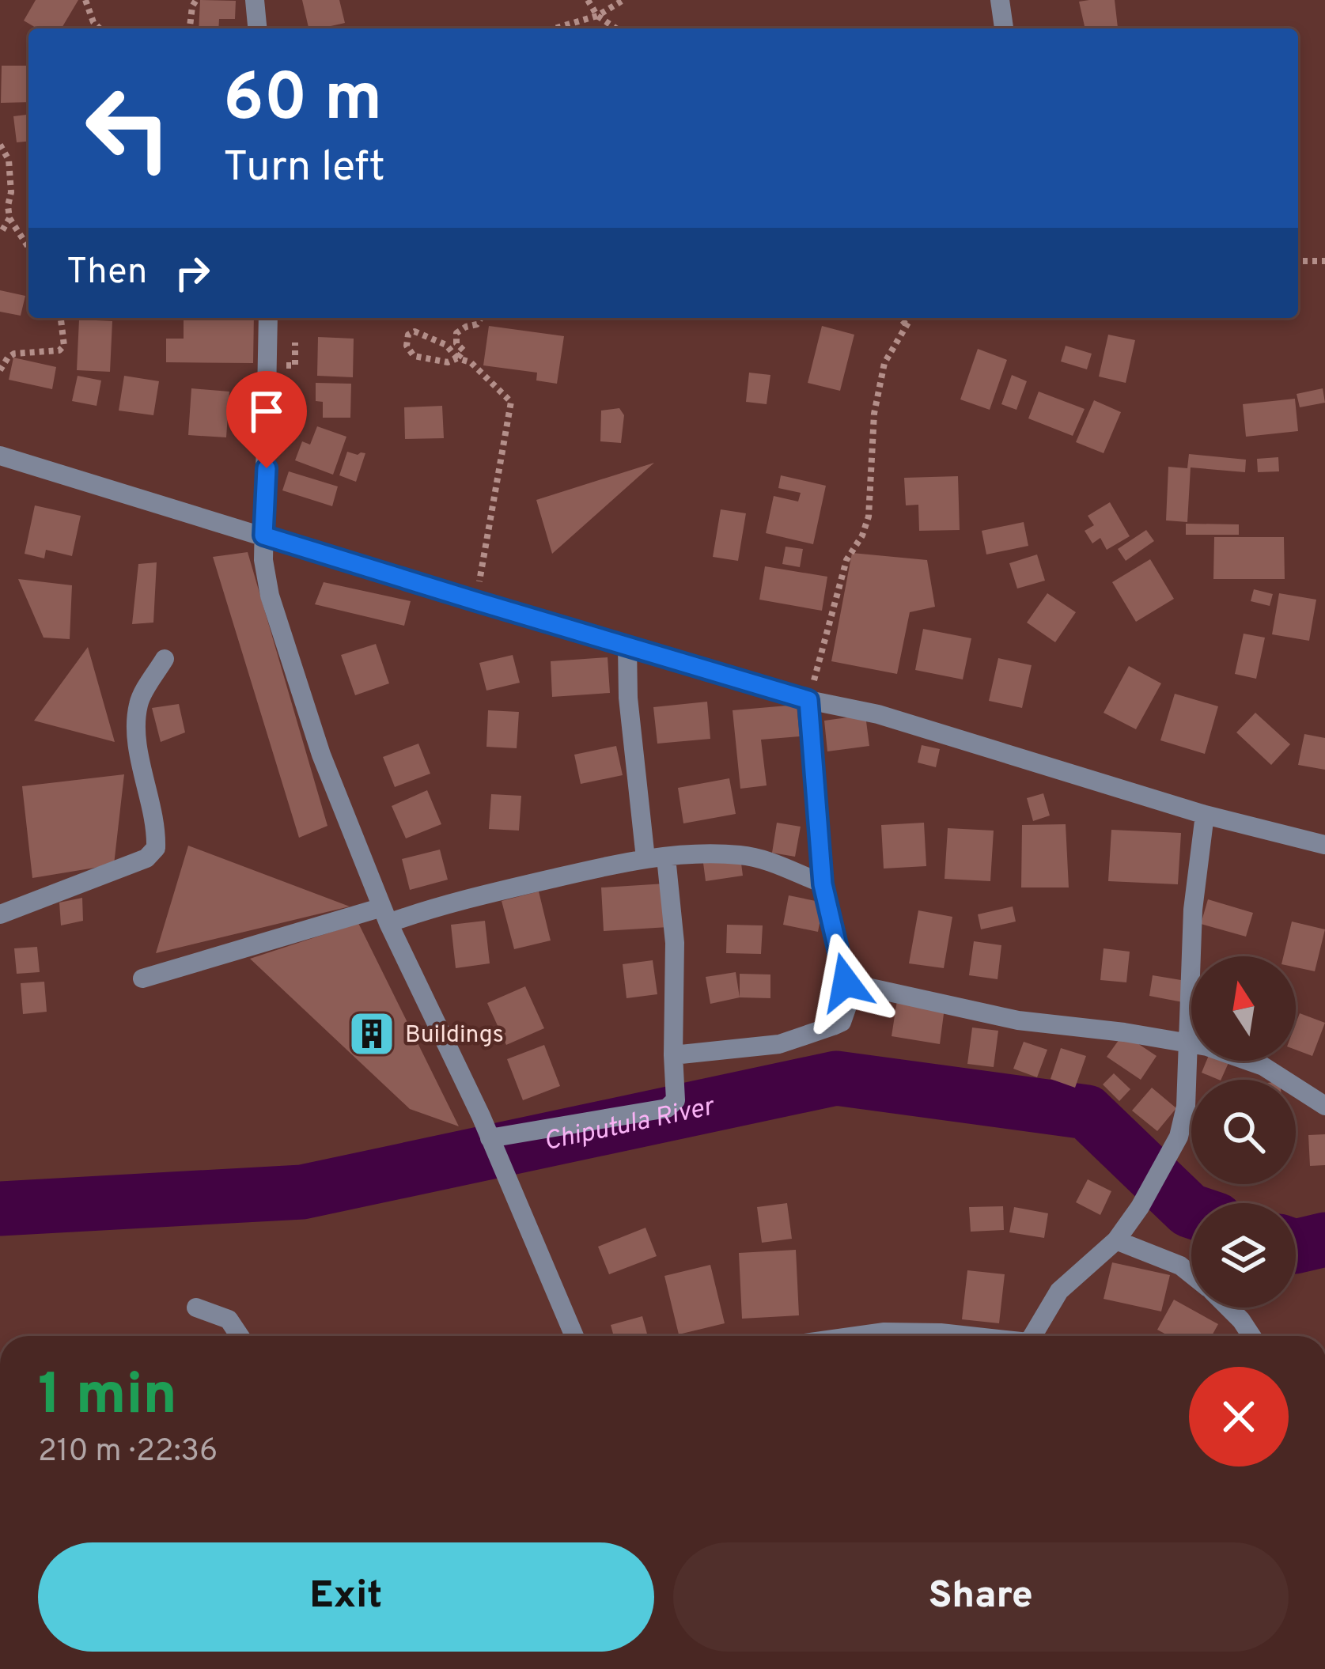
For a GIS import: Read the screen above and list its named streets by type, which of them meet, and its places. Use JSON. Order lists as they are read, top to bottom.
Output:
{
  "water": ["Chiputula River"],
  "places": {
    "building": ["Buildings"]
  },
  "north": "top",
  "page": {
    "turn": ["60 m", "Turn left"],
    "then": "Then",
    "heading": ["1 min", "210 m · 22:36"],
    "buttons": ["Exit", "Share"]
  }
}
